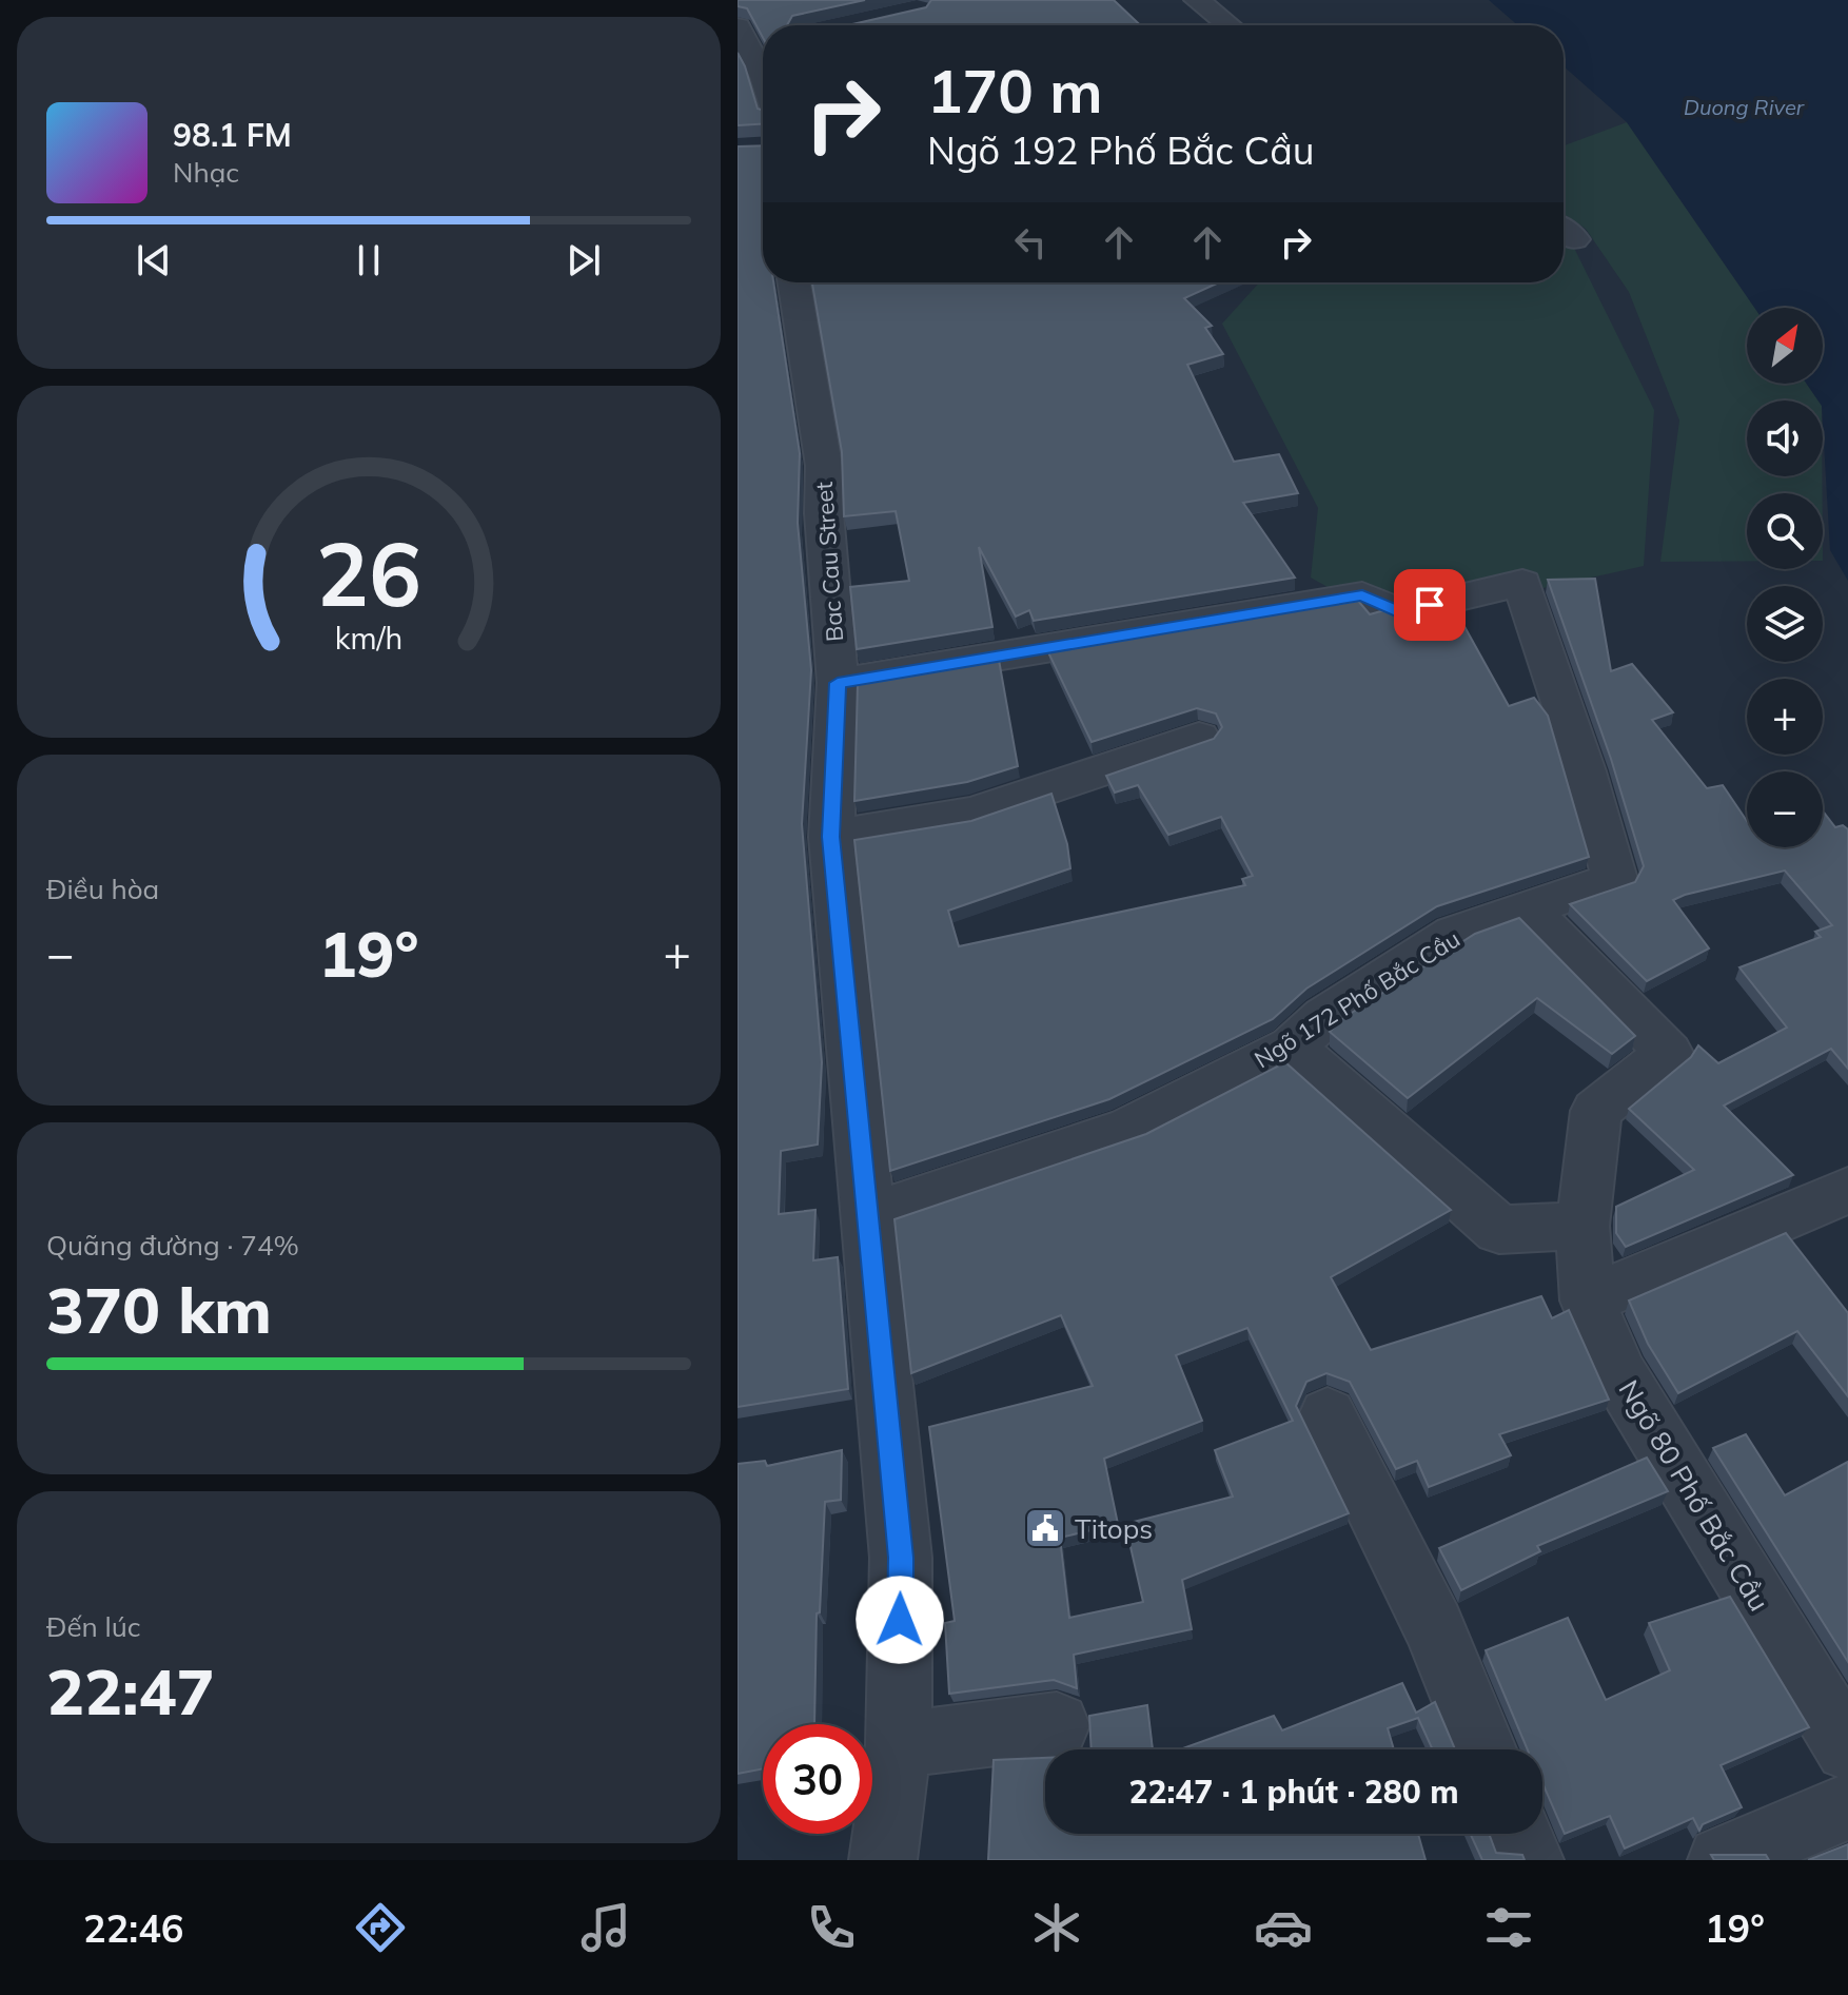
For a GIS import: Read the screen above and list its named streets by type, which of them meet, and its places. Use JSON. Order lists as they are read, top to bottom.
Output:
{
  "streets": {
    "street": ["Bac Cau Street", "Ngõ 172 Phố Bắc Cầu", "Ngõ 80 Phố Bắc Cầu"]
  },
  "crossings": [
    ["Bac Cau Street", "Ngõ 172 Phố Bắc Cầu"],
    ["Ngõ 172 Phố Bắc Cầu", "Ngõ 80 Phố Bắc Cầu"]
  ],
  "water": ["Duong River"],
  "places": {
    "public building": ["Titops"]
  },
  "north": "top right",
  "page": {
    "turn": ["170 m", "Ngõ 192 Phố Bắc Cầu"],
    "song": ["98.1 FM", "Nhạc"],
    "map_buttons": ["+", "−"],
    "tile": [
      "Điều hòa",
      ["Quãng đường · 74%", "370 km"],
      ["Đến lúc", "22:47"]
    ],
    "heat": ["−", "19°", "+"],
    "limit": "30",
    "trip": "22:47 · 1 phút · 280 m",
    "tabs": ["22:46", "19°"],
    "gauge": ["26", "km/h"]
  }
}
